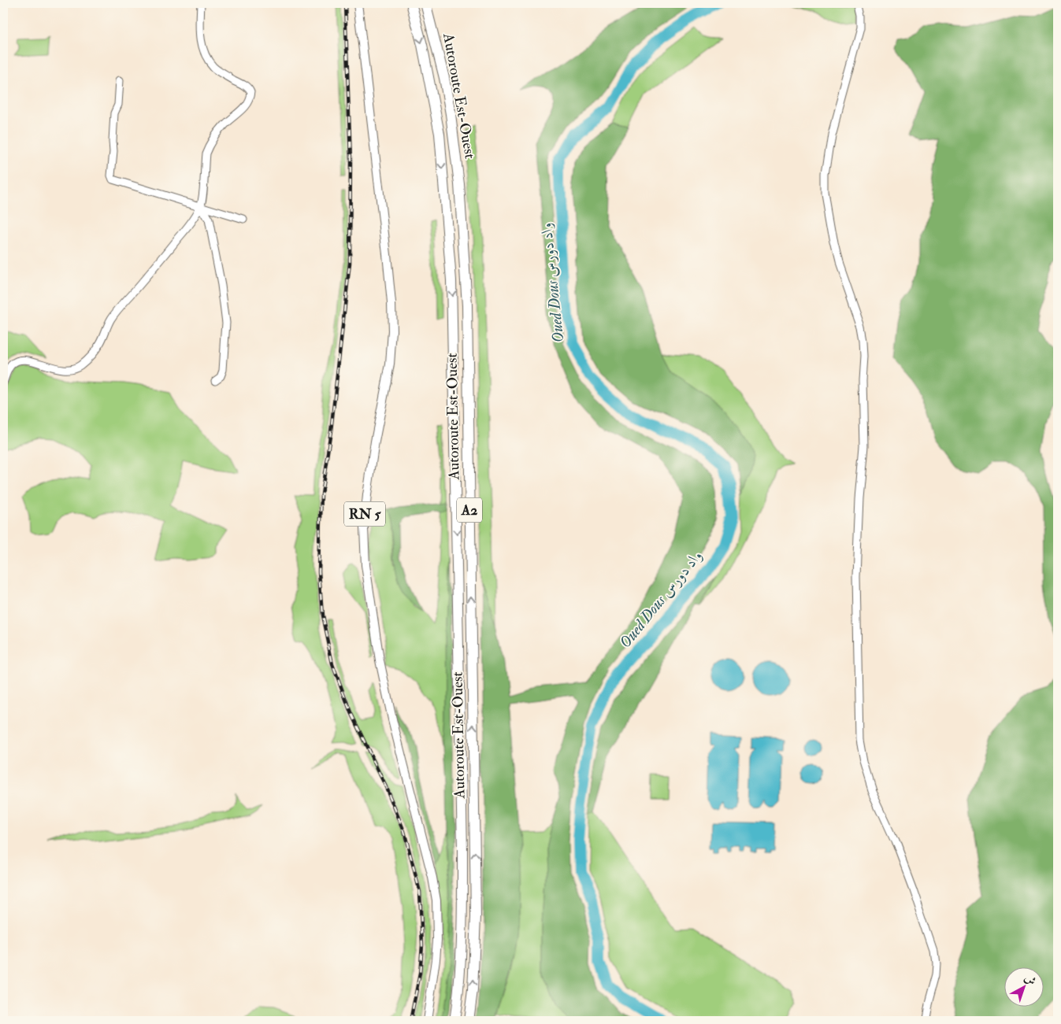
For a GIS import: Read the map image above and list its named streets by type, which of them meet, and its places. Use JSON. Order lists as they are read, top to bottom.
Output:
{
  "streets": {
    "highway": ["Autoroute Est-Ouest", "A2"],
    "main road": ["RN 5"]
  },
  "water": ["Oued Dous واد دورس"],
  "north": "top right"
}
